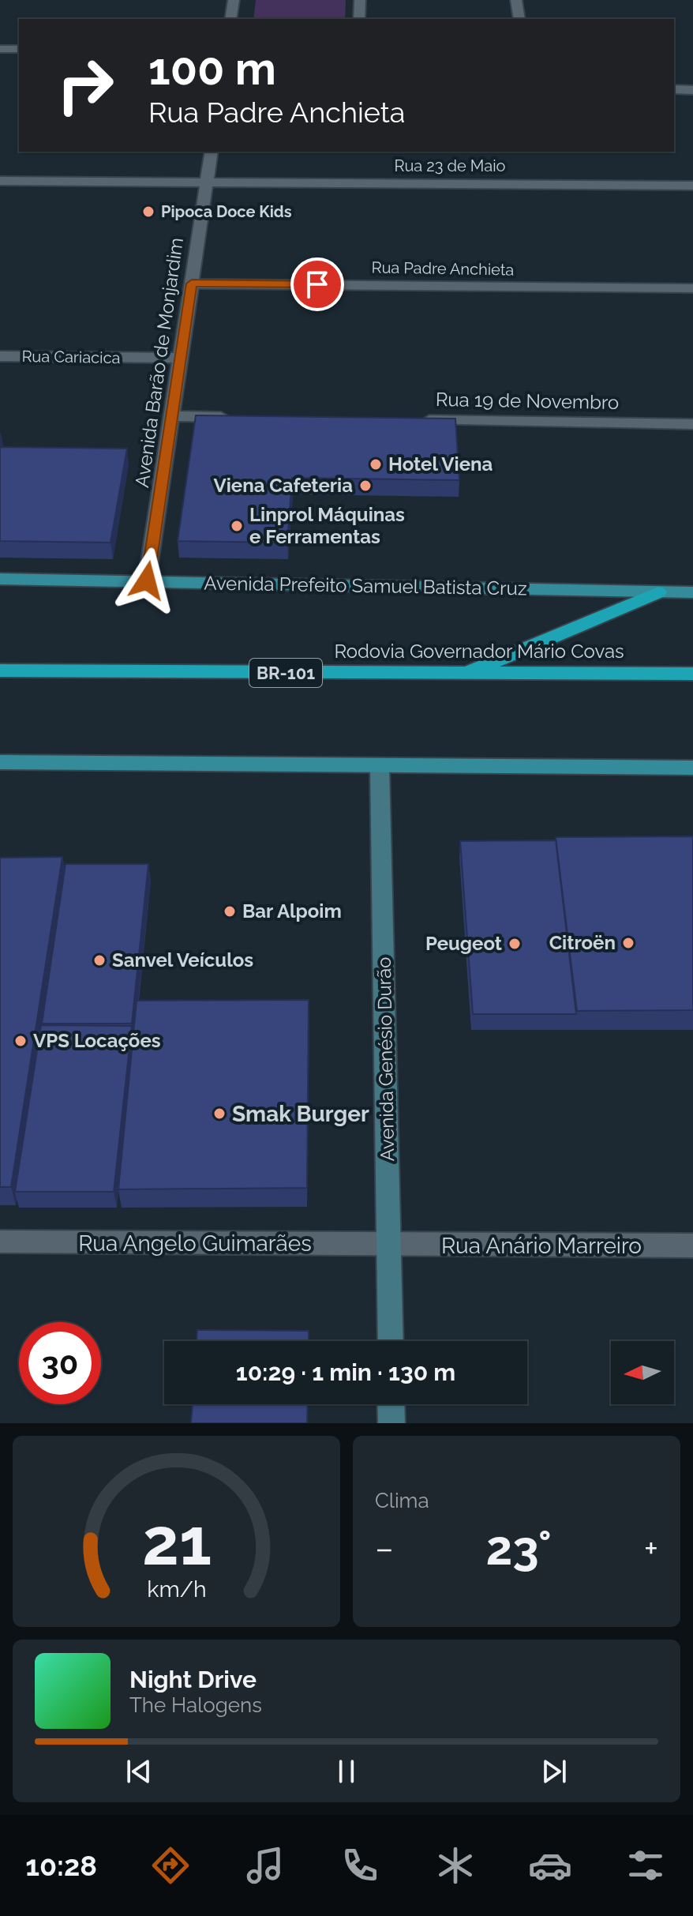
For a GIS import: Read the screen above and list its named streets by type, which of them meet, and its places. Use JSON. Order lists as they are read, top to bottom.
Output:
{
  "streets": {
    "highway": ["Rodovia Governador Mário Covas", "BR-101"],
    "main road": ["Avenida Prefeito Samuel Batista Cruz", "Avenida Genésio Durão"],
    "street": [
      "Rua 23 de Maio",
      "Rua Padre Anchieta",
      "Rua Cariacica",
      "Avenida Barão de Monjardim",
      "Rua 19 de Novembro",
      "Rua Angelo Guimarães",
      "Rua Anário Marreiro"
    ]
  },
  "crossings": [
    ["Rua 23 de Maio", "Avenida Barão de Monjardim"],
    ["Rua Padre Anchieta", "Avenida Barão de Monjardim"],
    ["Rua Cariacica", "Avenida Barão de Monjardim"],
    ["Avenida Barão de Monjardim", "Avenida Prefeito Samuel Batista Cruz"],
    ["Avenida Genésio Durão", "Rua Angelo Guimarães"],
    ["Avenida Genésio Durão", "Rua Anário Marreiro"],
    ["Rua Angelo Guimarães", "Rua Anário Marreiro"]
  ],
  "places": [
    "Pipoca Doce Kids",
    "Hotel Viena",
    "Viena Cafeteria",
    "Linprol Máquinas e Ferramentas",
    "Bar Alpoim",
    "Citroën",
    "Peugeot",
    "Sanvel Veículos",
    "VPS Locações",
    "Smak Burger"
  ],
  "north": "left",
  "page": {
    "turn": ["100 m", "Rua Padre Anchieta"],
    "limit": "30",
    "trip": "10:29 · 1 min · 130 m",
    "tile": "Clima",
    "heat": ["−", "23°", "+"],
    "song": ["Night Drive", "The Halogens"],
    "tabs": "10:28",
    "gauge": ["21", "km/h"]
  }
}
